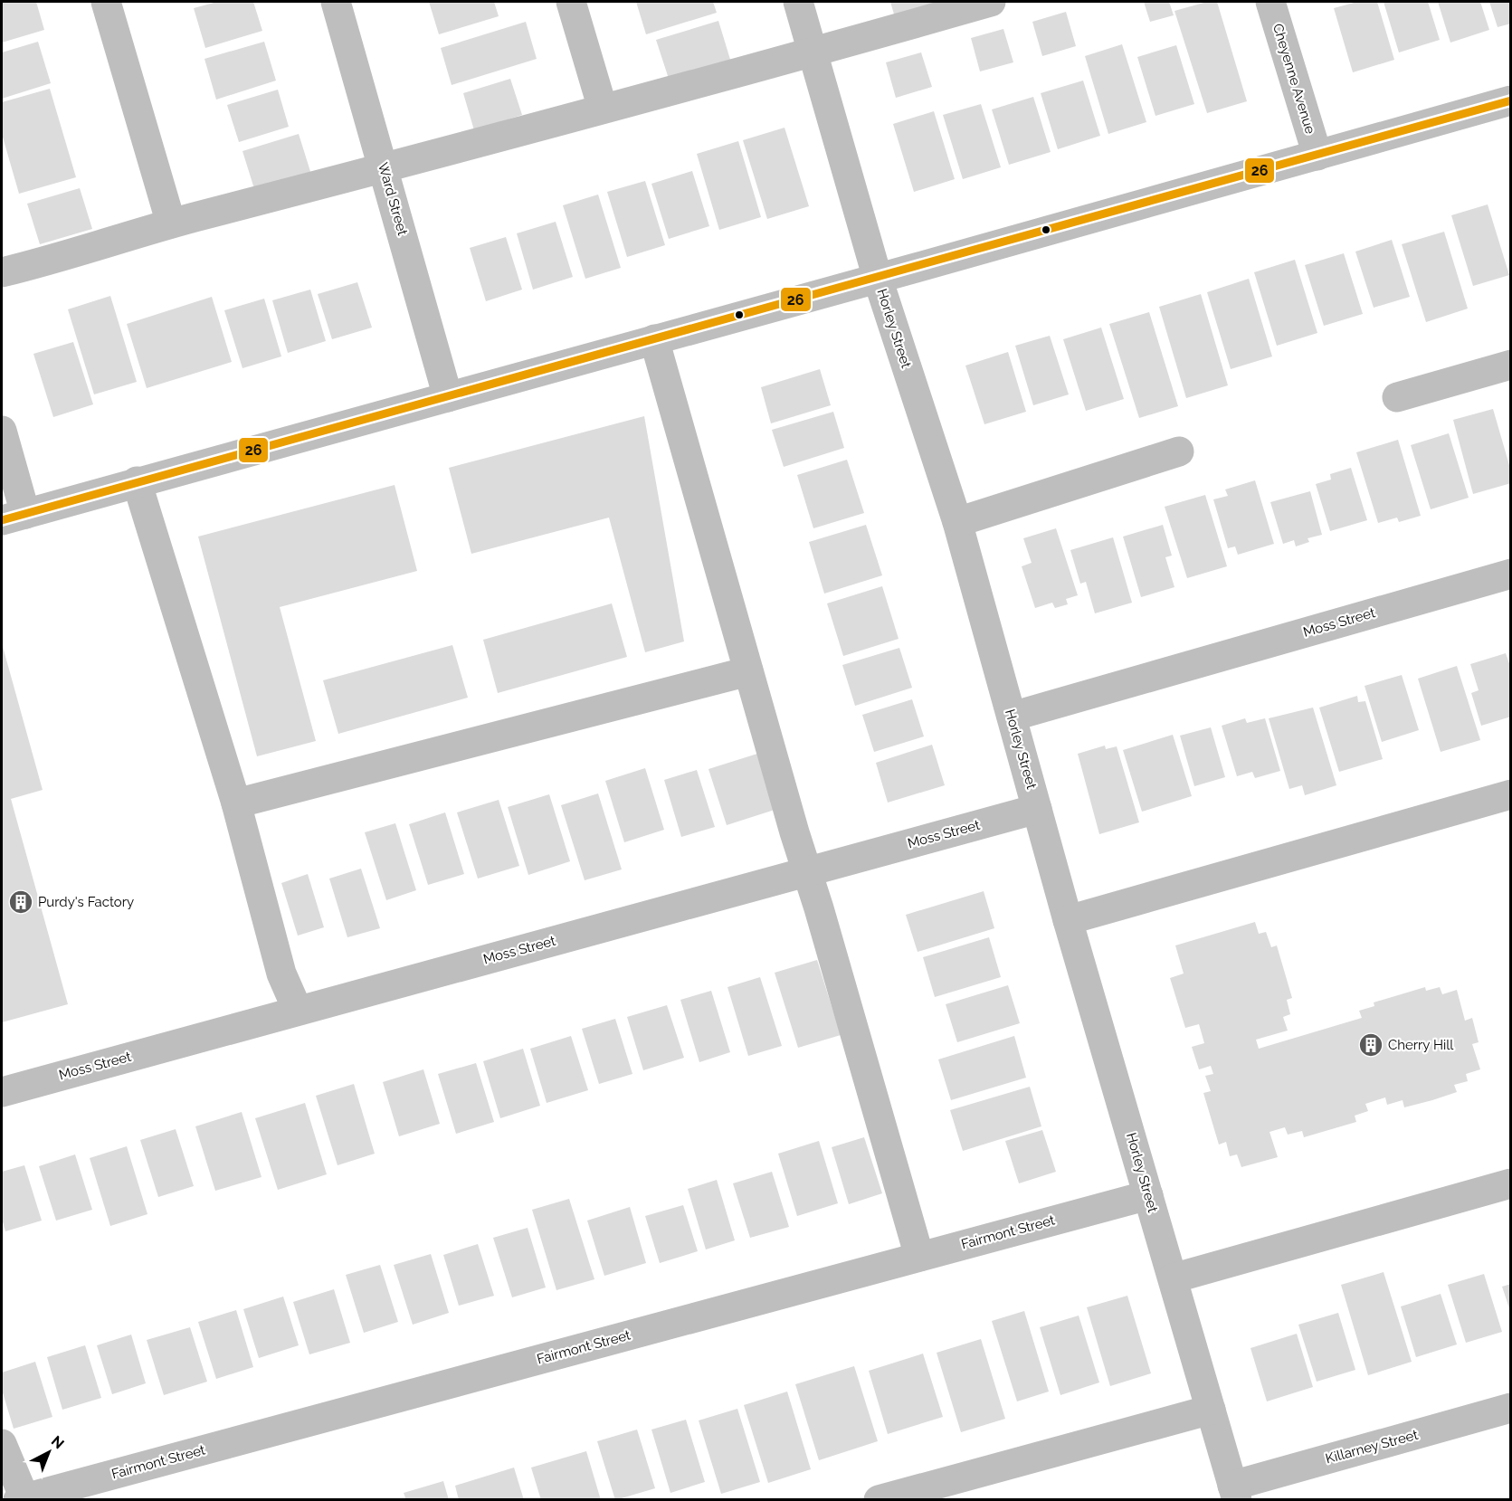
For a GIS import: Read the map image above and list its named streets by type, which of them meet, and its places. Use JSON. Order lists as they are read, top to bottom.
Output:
{
  "streets": {
    "street": [
      "Cheyenne Avenue",
      "Ward Street",
      "Horley Street",
      "Moss Street",
      "Fairmont Street",
      "Killarney Street"
    ]
  },
  "crossings": [
    ["Horley Street", "Moss Street"],
    ["Horley Street", "Fairmont Street"],
    ["Horley Street", "Killarney Street"]
  ],
  "places": {
    "building": ["Purdy's Factory", "Cherry Hill"]
  },
  "lines": ["transit line 26"],
  "north": "top right"
}
